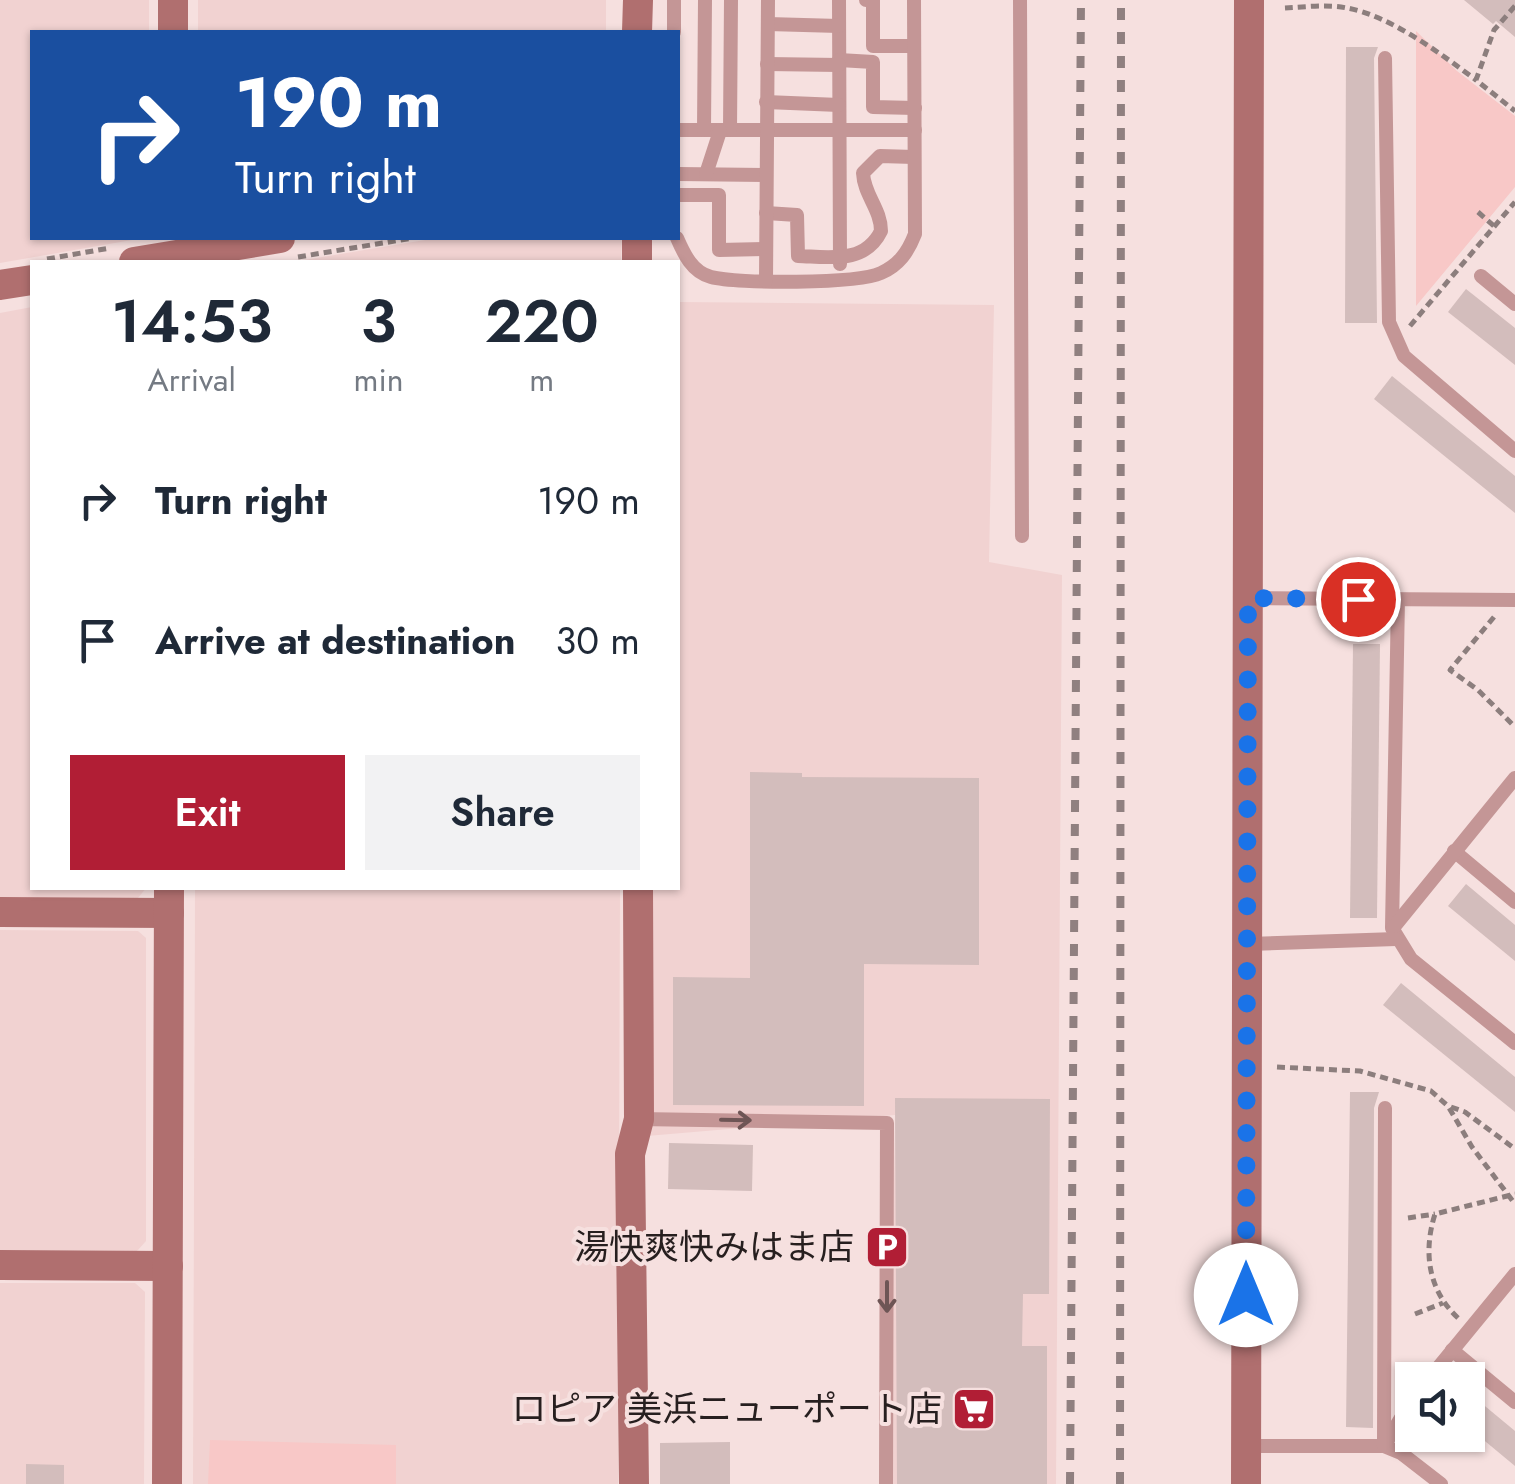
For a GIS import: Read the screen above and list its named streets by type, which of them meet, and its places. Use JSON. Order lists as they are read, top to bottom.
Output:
{
  "places": {
    "parking": ["湯快爽快みはま店"],
    "supermarket": ["ロピア 美浜ニューポート店"]
  },
  "page": {
    "turn": ["190 m", "Turn right"],
    "eta": [
      "14:53",
      "Arrival",
      "3",
      "min",
      "220",
      "m"
    ],
    "list": [
      {
        "name": "Turn right",
        "value": "190 m"
      },
      {
        "name": "Arrive at destination",
        "value": "30 m"
      }
    ],
    "buttons": ["Exit", "Share"]
  }
}
